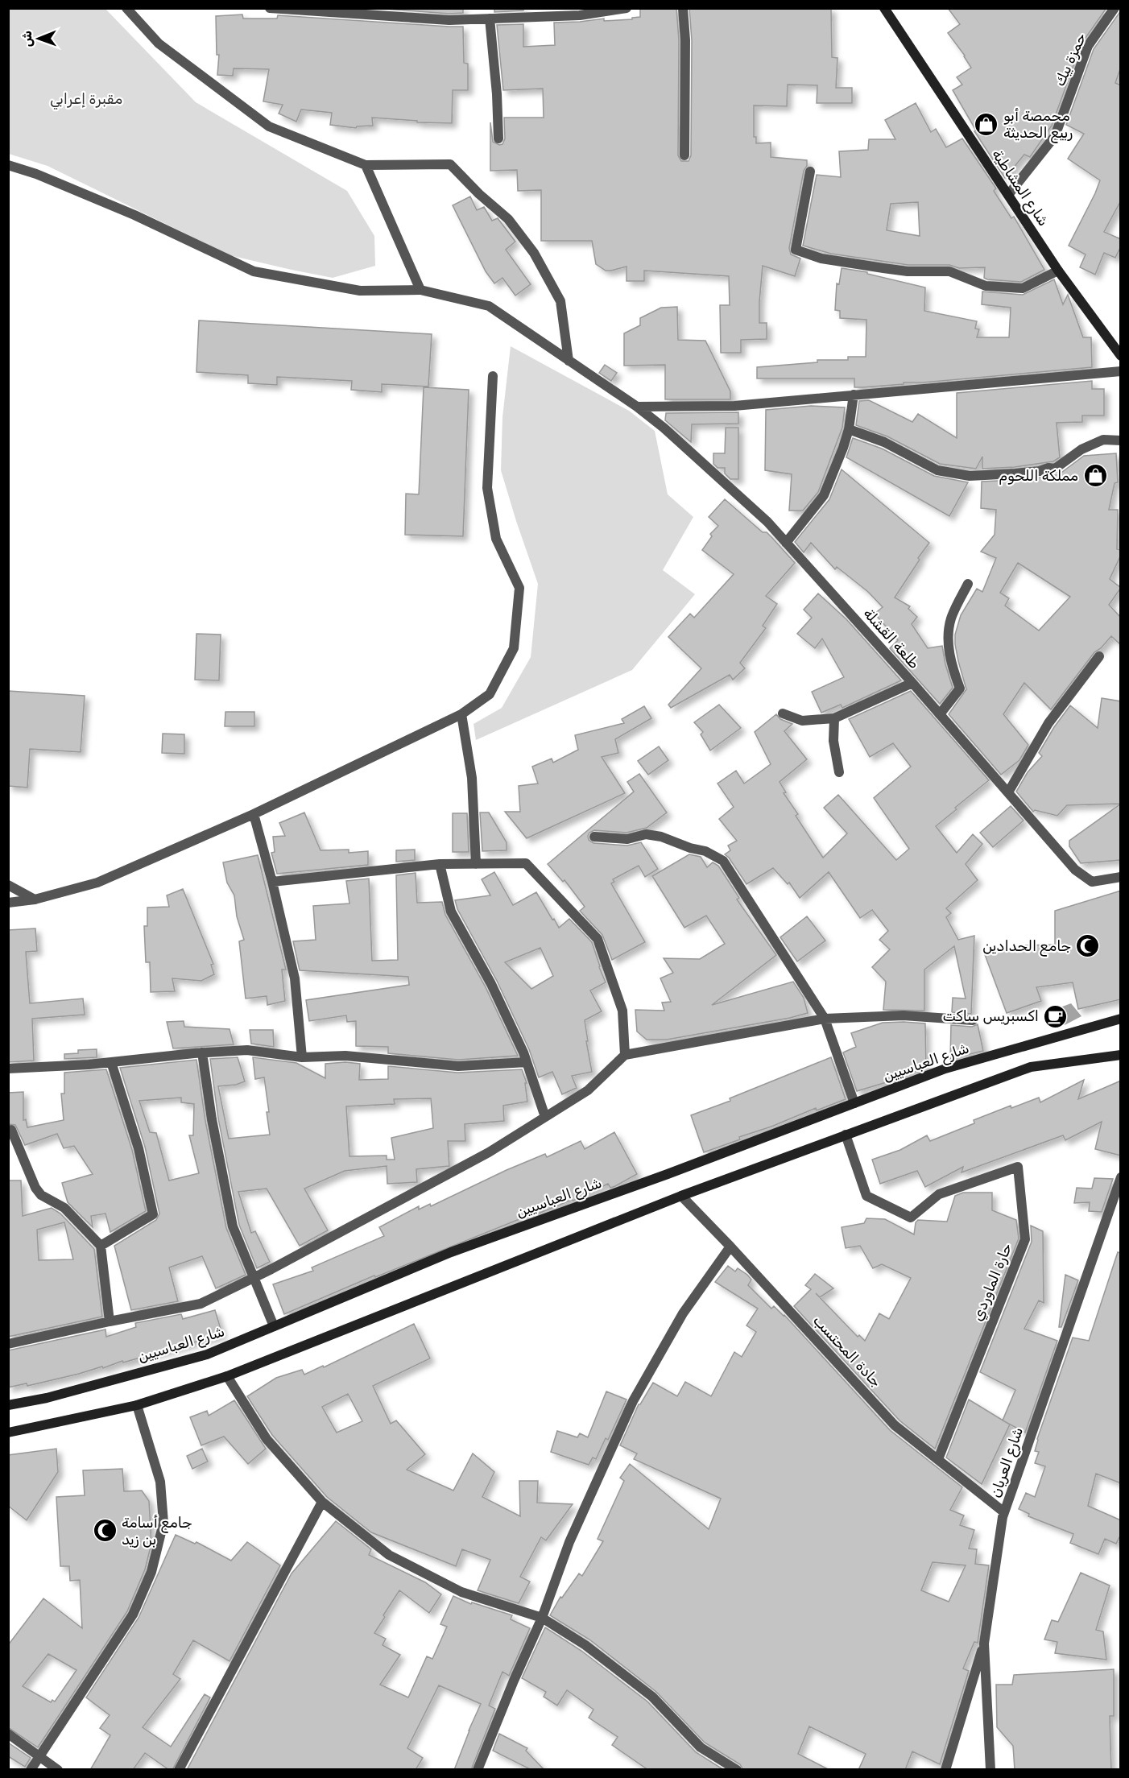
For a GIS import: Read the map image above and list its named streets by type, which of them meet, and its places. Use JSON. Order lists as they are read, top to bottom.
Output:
{
  "streets": {
    "main road": ["شارع المشاطية", "شارع العباسيين"],
    "street": [
      "حمزة بيك",
      "طلعة القشلة",
      "حارة الماوردي",
      "جادة المحتسب",
      "شارع العريان"
    ]
  },
  "crossings": [
    ["حمزة بيك", "شارع المشاطية"],
    ["حارة الماوردي", "جادة المحتسب"],
    ["جادة المحتسب", "شارع العريان"]
  ],
  "parks": ["مقبرة إعرابي"],
  "places": {
    "shop": ["محمصة أبو ربيع الحديثة", "مملكة اللحوم"],
    "mosque": ["جامع الحدادين", "جامع أسامة بن زيد"],
    "cafe": ["اكسبريس ساكت"]
  },
  "north": "left"
}
